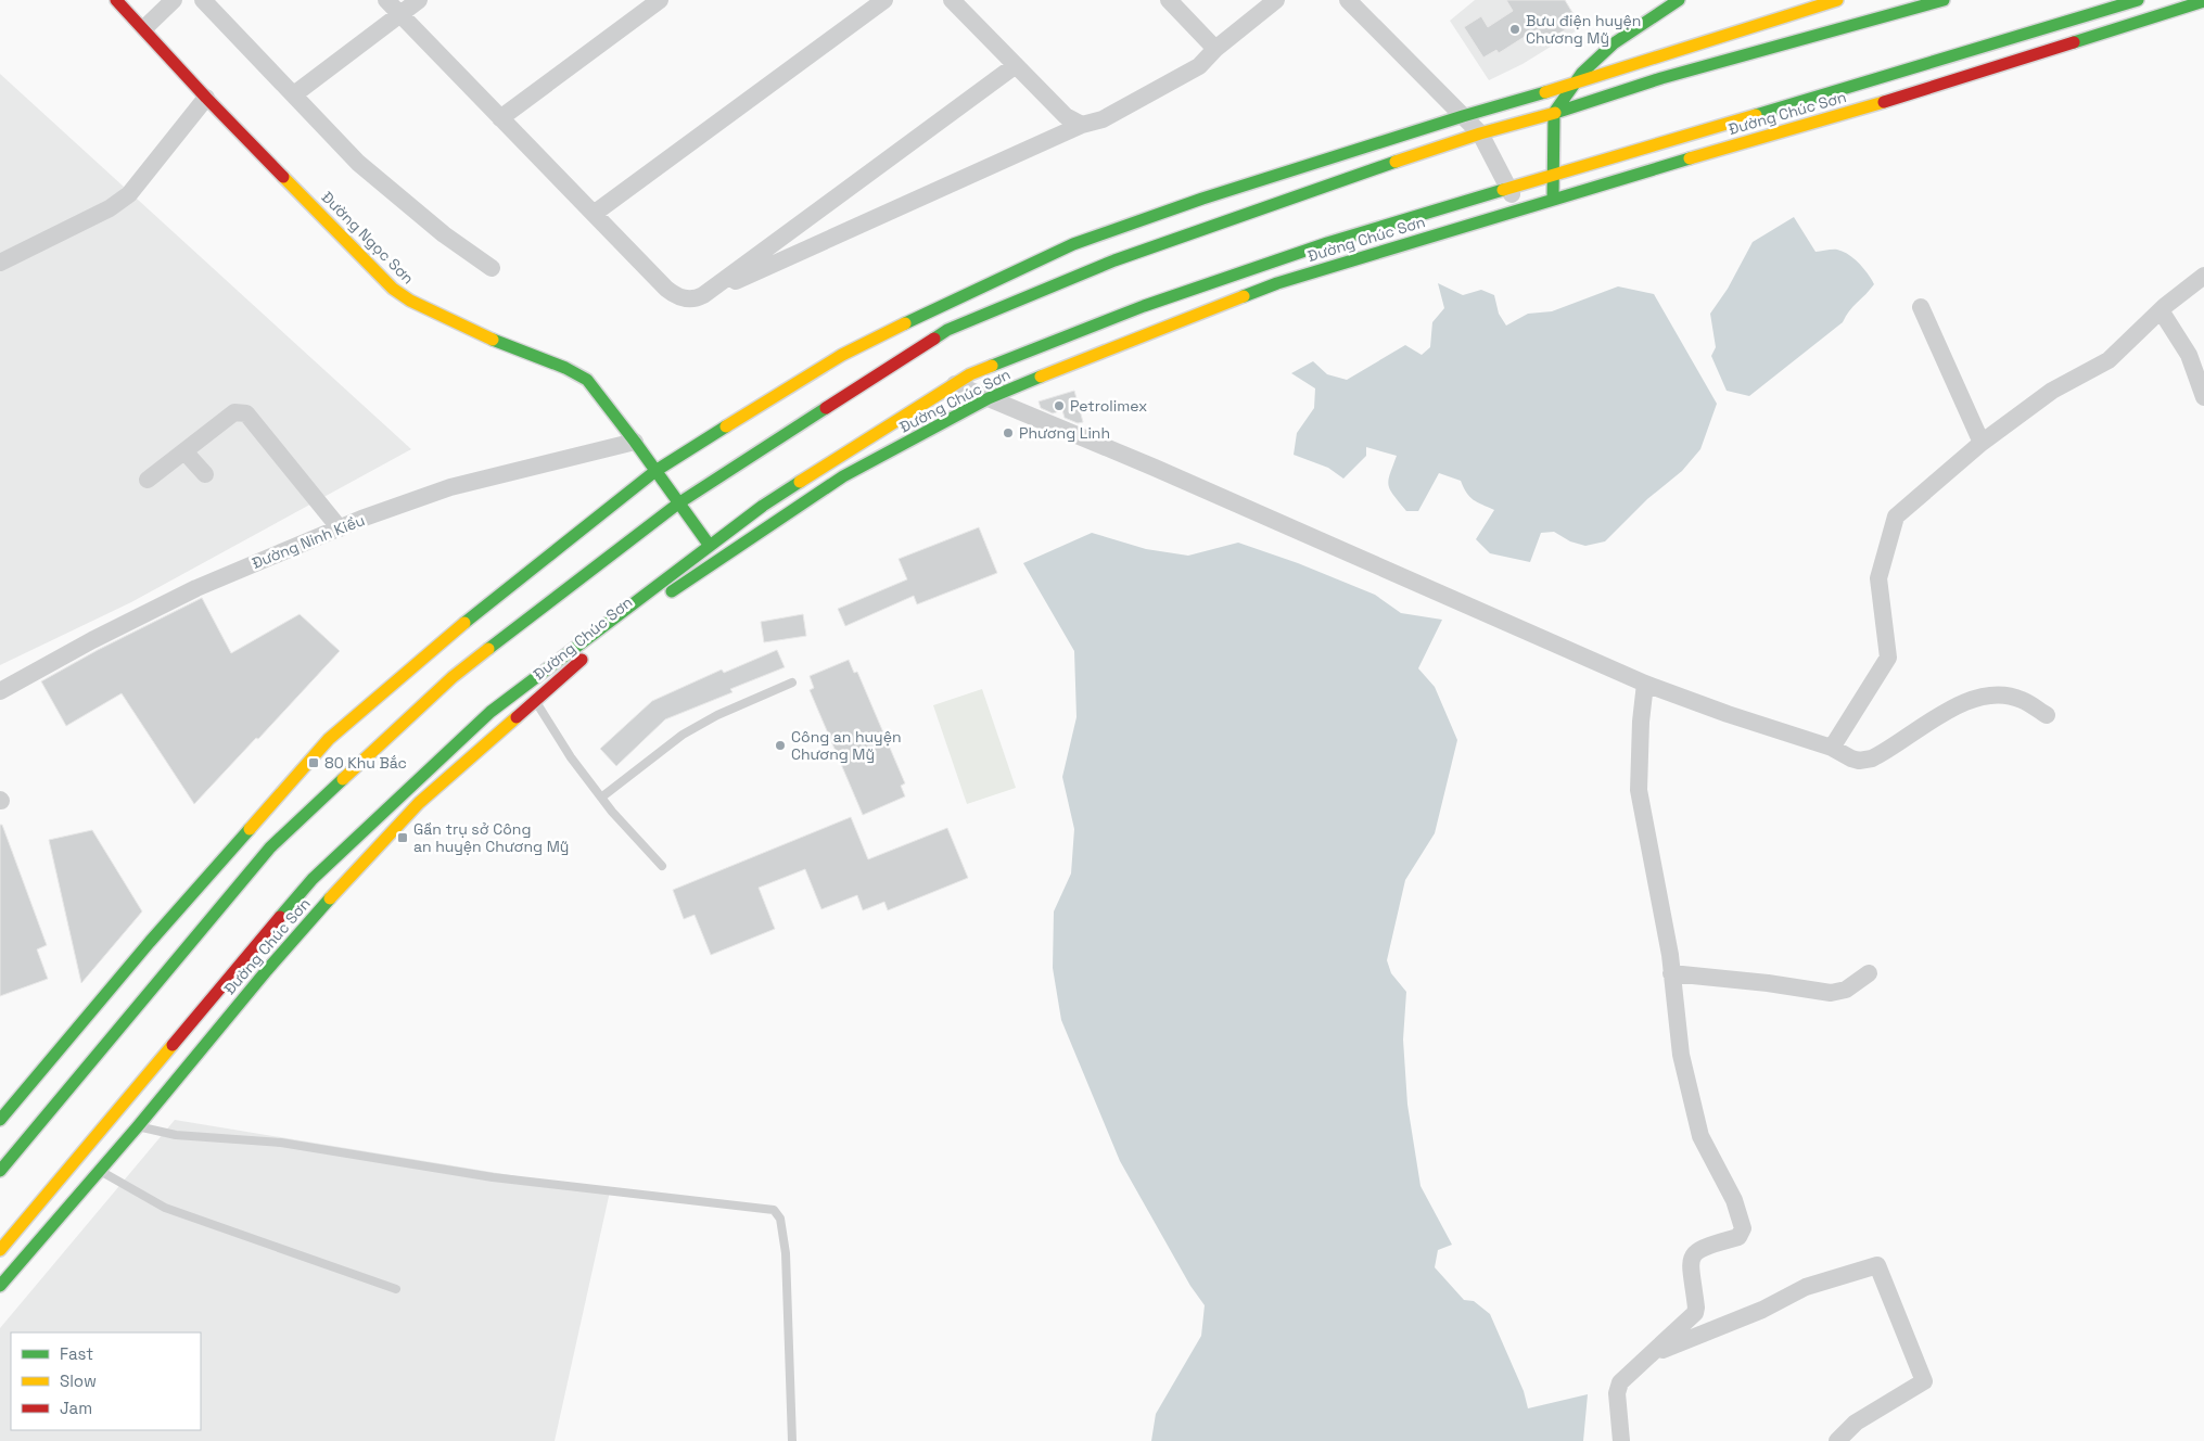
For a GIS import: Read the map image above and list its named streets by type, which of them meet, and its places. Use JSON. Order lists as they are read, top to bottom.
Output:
{
  "streets": {
    "main road": ["Đường Chúc Sơn", "Đường Ngọc Sơn"],
    "street": ["Đường Ninh Kiều"]
  },
  "crossings": [
    ["Đường Chúc Sơn", "Đường Ngọc Sơn"],
    ["Đường Ngọc Sơn", "Đường Ninh Kiều"]
  ],
  "places": {
    "other": [
      "Bưu điện huyện Chương Mỹ",
      "Petrolimex",
      "Phương Linh",
      "Công an huyện Chương Mỹ"
    ],
    "transit": ["80 Khu Bắc", "Gần trụ sở Công an huyện Chương Mỹ"]
  },
  "legend": ["Fast", "Slow", "Jam"]
}
